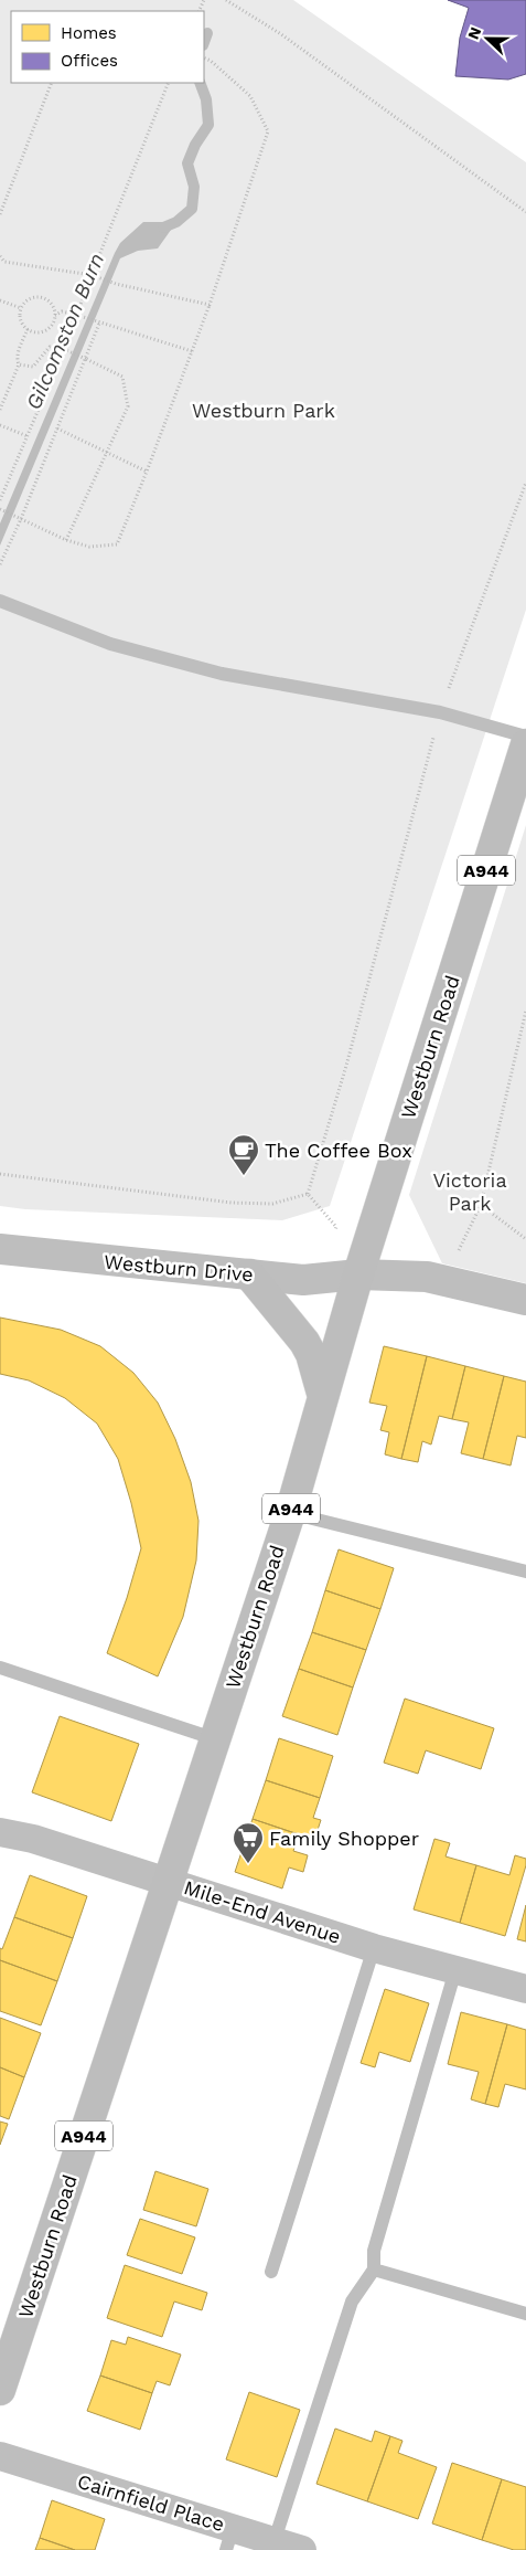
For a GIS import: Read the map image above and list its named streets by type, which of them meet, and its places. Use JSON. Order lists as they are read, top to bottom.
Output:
{
  "streets": {
    "main road": ["A944", "Westburn Road"],
    "street": ["Westburn Drive", "Mile-End Avenue", "Cairnfield Place"]
  },
  "crossings": [
    ["Westburn Road", "Westburn Drive"],
    ["Westburn Road", "Mile-End Avenue"]
  ],
  "water": ["Gilcomston Burn"],
  "parks": ["Westburn Park", "Victoria Park"],
  "places": {
    "cafe": ["The Coffee Box"],
    "supermarket": ["Family Shopper"]
  },
  "legend": ["Homes", "Offices"],
  "north": "left"
}
